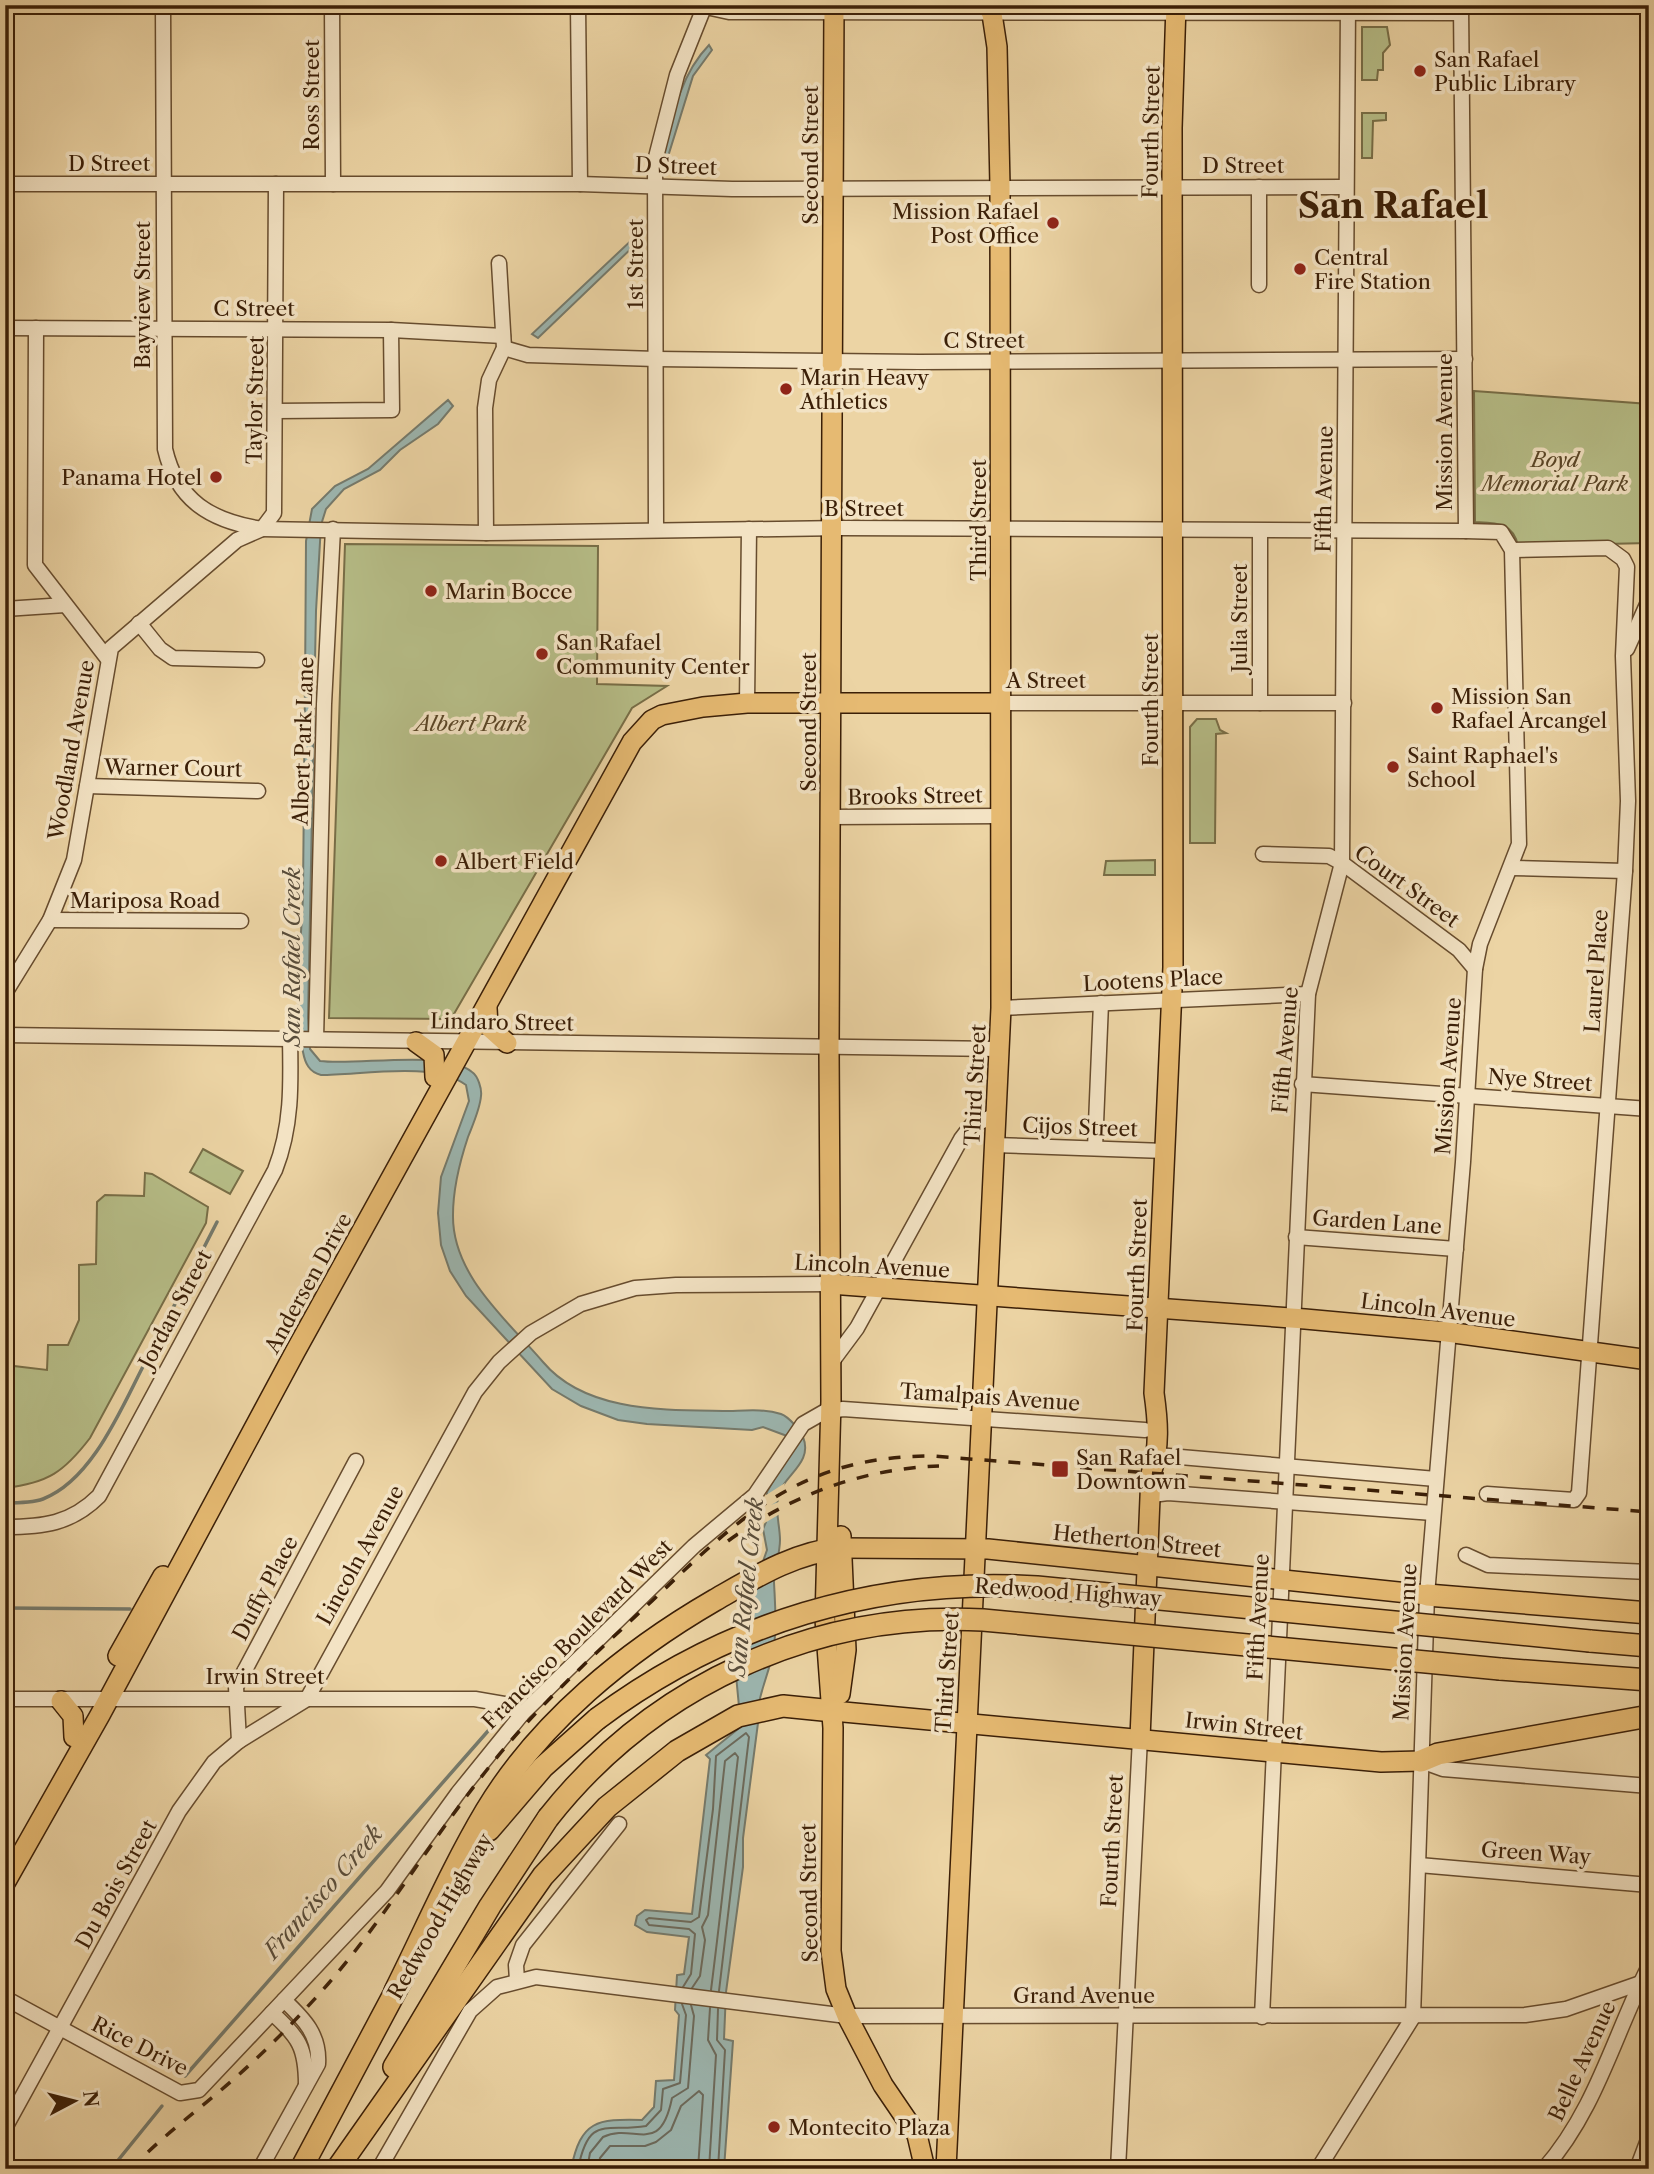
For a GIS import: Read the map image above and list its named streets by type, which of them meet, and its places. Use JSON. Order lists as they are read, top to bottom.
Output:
{
  "streets": {
    "highway": ["Redwood Highway"],
    "main road": [
      "Fourth Street",
      "Second Street",
      "Third Street",
      "A Street",
      "Lincoln Avenue",
      "Andersen Drive",
      "Hetherton Street",
      "Irwin Street"
    ],
    "street": [
      "Ross Street",
      "D Street",
      "1st Street",
      "Bayview Street",
      "C Street",
      "Taylor Street",
      "Mission Avenue",
      "Fifth Avenue",
      "B Street",
      "Julia Street",
      "Albert Park Lane",
      "Woodland Avenue",
      "Warner Court",
      "Brooks Street",
      "Court Street",
      "Mariposa Road",
      "Laurel Place",
      "Lootens Place",
      "Lindaro Street",
      "Nye Street",
      "Cijos Street",
      "Garden Lane",
      "Jordan Street",
      "Tamalpais Avenue",
      "Duffy Place",
      "Francisco Boulevard West",
      "Green Way",
      "Du Bois Street",
      "Grand Avenue",
      "Rice Drive",
      "Belle Avenue"
    ]
  },
  "crossings": [
    ["Ross Street", "D Street"],
    ["Fourth Street", "D Street"],
    ["Fourth Street", "C Street"],
    ["Fourth Street", "B Street"],
    ["Fourth Street", "A Street"],
    ["Fourth Street", "Lootens Place"],
    ["Fourth Street", "Cijos Street"],
    ["Fourth Street", "Lincoln Avenue"],
    ["Fourth Street", "Tamalpais Avenue"],
    ["Fourth Street", "Hetherton Street"],
    ["Fourth Street", "Irwin Street"],
    ["Fourth Street", "Grand Avenue"],
    ["Second Street", "D Street"],
    ["Second Street", "C Street"],
    ["Second Street", "B Street"],
    ["Second Street", "A Street"],
    ["Second Street", "Brooks Street"],
    ["Second Street", "Lindaro Street"],
    ["Second Street", "Lincoln Avenue"],
    ["Second Street", "Tamalpais Avenue"],
    ["Second Street", "Hetherton Street"],
    ["Second Street", "Francisco Boulevard West"],
    ["Second Street", "Irwin Street"],
    ["Second Street", "Grand Avenue"],
    ["D Street", "1st Street"],
    ["D Street", "Bayview Street"],
    ["D Street", "Taylor Street"],
    ["D Street", "Fifth Avenue"],
    ["D Street", "Third Street"],
    ["1st Street", "C Street"],
    ["1st Street", "B Street"],
    ["Bayview Street", "C Street"],
    ["Bayview Street", "Taylor Street"],
    ["Bayview Street", "B Street"],
    ["Bayview Street", "Woodland Avenue"],
    ["C Street", "Taylor Street"],
    ["C Street", "Mission Avenue"],
    ["C Street", "Fifth Avenue"],
    ["C Street", "Third Street"],
    ["Taylor Street", "B Street"],
    ["Taylor Street", "Woodland Avenue"],
    ["Mission Avenue", "B Street"],
    ["Mission Avenue", "Court Street"],
    ["Mission Avenue", "Laurel Place"],
    ["Mission Avenue", "Nye Street"],
    ["Mission Avenue", "Garden Lane"],
    ["Mission Avenue", "Lincoln Avenue"],
    ["Mission Avenue", "Hetherton Street"],
    ["Mission Avenue", "Irwin Street"],
    ["Mission Avenue", "Green Way"],
    ["Mission Avenue", "Grand Avenue"],
    ["Fifth Avenue", "B Street"],
    ["Fifth Avenue", "A Street"],
    ["Fifth Avenue", "Court Street"],
    ["Fifth Avenue", "Lootens Place"],
    ["Fifth Avenue", "Nye Street"],
    ["Fifth Avenue", "Garden Lane"],
    ["Fifth Avenue", "Lincoln Avenue"],
    ["Fifth Avenue", "Hetherton Street"],
    ["Fifth Avenue", "Irwin Street"],
    ["Fifth Avenue", "Grand Avenue"],
    ["B Street", "Third Street"],
    ["B Street", "Julia Street"],
    ["B Street", "Albert Park Lane"],
    ["B Street", "Woodland Avenue"],
    ["Third Street", "A Street"],
    ["Third Street", "Brooks Street"],
    ["Third Street", "Lootens Place"],
    ["Third Street", "Lindaro Street"],
    ["Third Street", "Cijos Street"],
    ["Third Street", "Lincoln Avenue"],
    ["Third Street", "Tamalpais Avenue"],
    ["Third Street", "Hetherton Street"],
    ["Third Street", "Irwin Street"],
    ["Third Street", "Grand Avenue"],
    ["Julia Street", "A Street"],
    ["A Street", "Andersen Drive"],
    ["Albert Park Lane", "Lindaro Street"],
    ["Woodland Avenue", "Warner Court"],
    ["Woodland Avenue", "Mariposa Road"],
    ["Laurel Place", "Nye Street"],
    ["Laurel Place", "Lincoln Avenue"],
    ["Lindaro Street", "Andersen Drive"],
    ["Lindaro Street", "Jordan Street"],
    ["Lincoln Avenue", "Irwin Street"],
    ["Lincoln Avenue", "Du Bois Street"],
    ["Andersen Drive", "Irwin Street"],
    ["Tamalpais Avenue", "Francisco Boulevard West"],
    ["Duffy Place", "Irwin Street"],
    ["Duffy Place", "Du Bois Street"],
    ["Francisco Boulevard West", "Irwin Street"],
    ["Francisco Boulevard West", "Rice Drive"],
    ["Irwin Street", "Du Bois Street"],
    ["Du Bois Street", "Rice Drive"],
    ["Grand Avenue", "Belle Avenue"]
  ],
  "districts": ["San Rafael"],
  "water": ["San Rafael Creek", "Francisco Creek"],
  "parks": ["Boyd Memorial Park", "Albert Park"],
  "places": {
    "other": [
      "San Rafael Public Library",
      "Mission Rafael Post Office",
      "Central Fire Station",
      "Marin Heavy Athletics",
      "Panama Hotel",
      "Marin Bocce",
      "San Rafael Community Center",
      "Mission San Rafael Arcangel",
      "Saint Raphael's School",
      "Albert Field",
      "Montecito Plaza"
    ],
    "transit": ["San Rafael Downtown"]
  },
  "north": "right"
}
